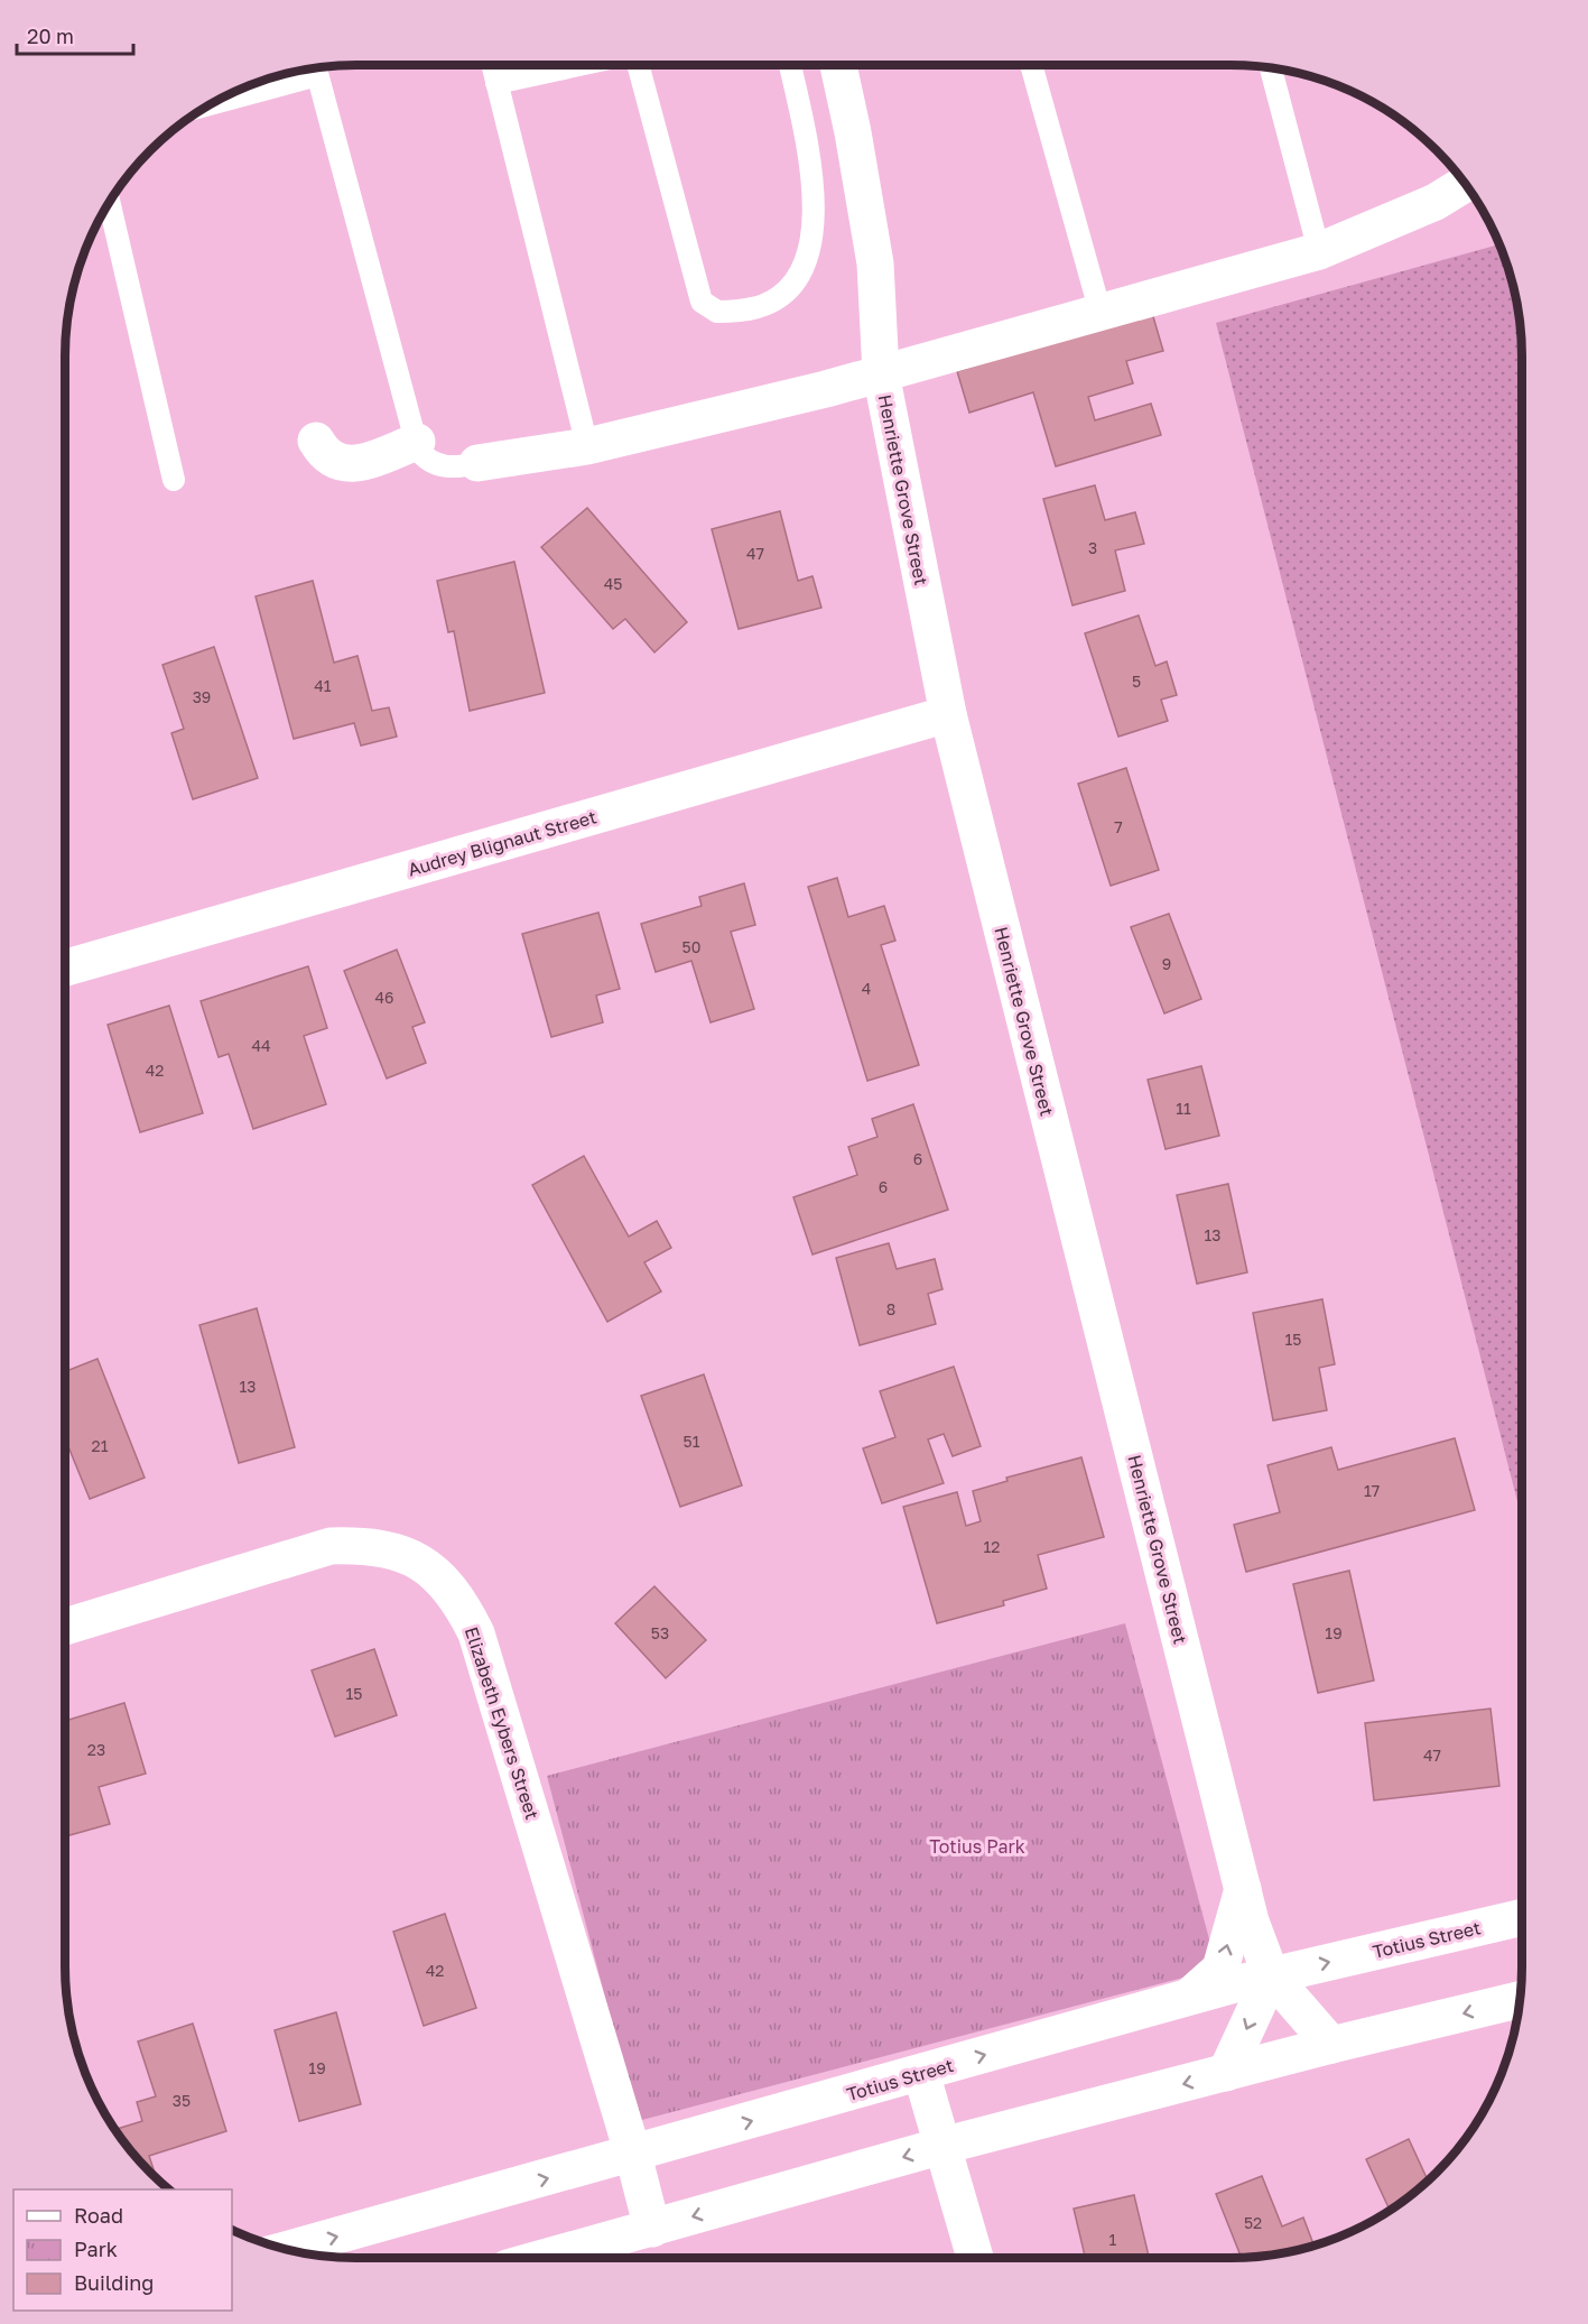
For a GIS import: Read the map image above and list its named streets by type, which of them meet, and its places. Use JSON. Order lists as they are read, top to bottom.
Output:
{
  "streets": {
    "street": [
      "Henriette Grove Street",
      "Audrey Blignaut Street",
      "Elizabeth Eybers Street",
      "Totius Street"
    ]
  },
  "crossings": [
    ["Henriette Grove Street", "Audrey Blignaut Street"],
    ["Henriette Grove Street", "Totius Street"],
    ["Elizabeth Eybers Street", "Totius Street"]
  ],
  "parks": ["Totius Park"],
  "house_numbers": [
    "3",
    "47",
    "45",
    "5",
    "41",
    "39",
    "7",
    "50",
    "9",
    "4",
    "46",
    "44",
    "42",
    "11",
    "6",
    "6",
    "13",
    "8",
    "15",
    "13",
    "51",
    "21",
    "17",
    "12",
    "53",
    "19",
    "15",
    "23",
    "47",
    "42",
    "19",
    "35",
    "52",
    "1"
  ],
  "legend": ["Road", "Park", "Building"],
  "scale_bar": "20 m"
}
